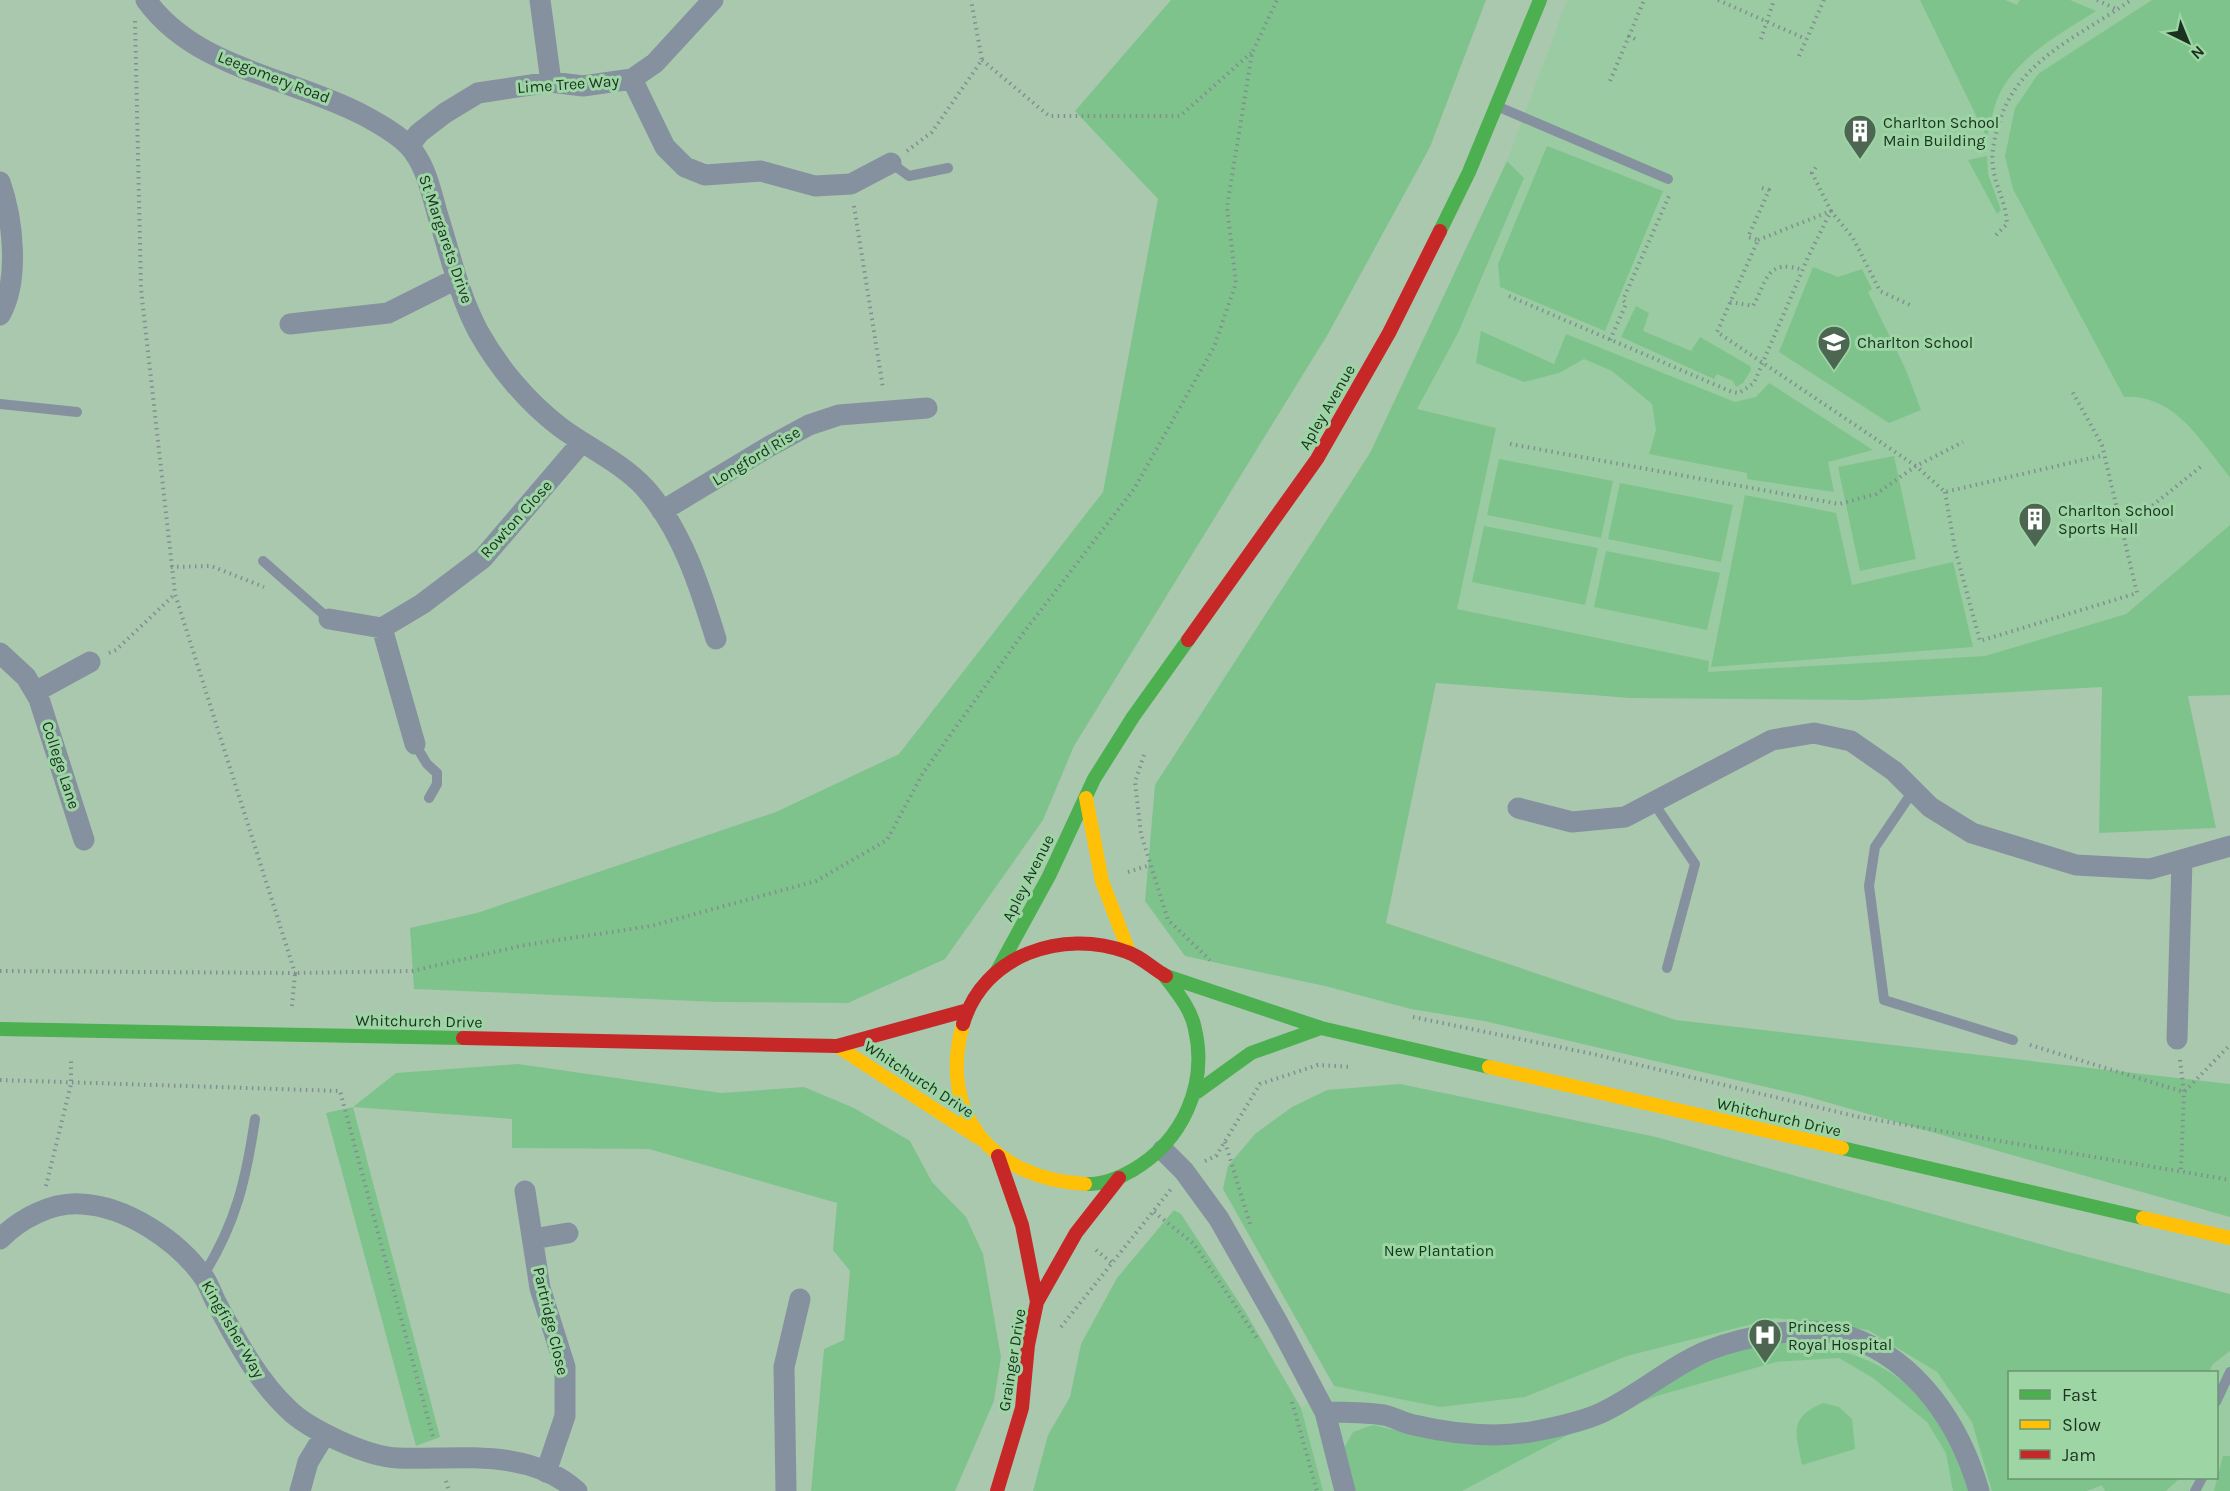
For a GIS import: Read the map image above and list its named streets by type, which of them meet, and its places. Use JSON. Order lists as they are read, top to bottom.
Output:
{
  "streets": {
    "main road": ["Apley Avenue", "Whitchurch Drive", "Grainger Drive"],
    "street": [
      "Leegomery Road",
      "Lime Tree Way",
      "St Margarets Drive",
      "Longford Rise",
      "Rowton Close",
      "College Lane",
      "Partridge Close",
      "Kingfisher Way"
    ]
  },
  "crossings": [
    ["Leegomery Road", "Lime Tree Way"],
    ["Leegomery Road", "St Margarets Drive"],
    ["Lime Tree Way", "St Margarets Drive"],
    ["St Margarets Drive", "Longford Rise"],
    ["St Margarets Drive", "Rowton Close"],
    ["Apley Avenue", "Whitchurch Drive"],
    ["Whitchurch Drive", "Grainger Drive"],
    ["Partridge Close", "Kingfisher Way"]
  ],
  "parks": ["New Plantation"],
  "places": {
    "building": ["Charlton School Main Building", "Charlton School Sports Hall"],
    "school or university": ["Charlton School"],
    "hospital": ["Princess Royal Hospital"]
  },
  "legend": ["Fast", "Slow", "Jam"],
  "north": "bottom right"
}
